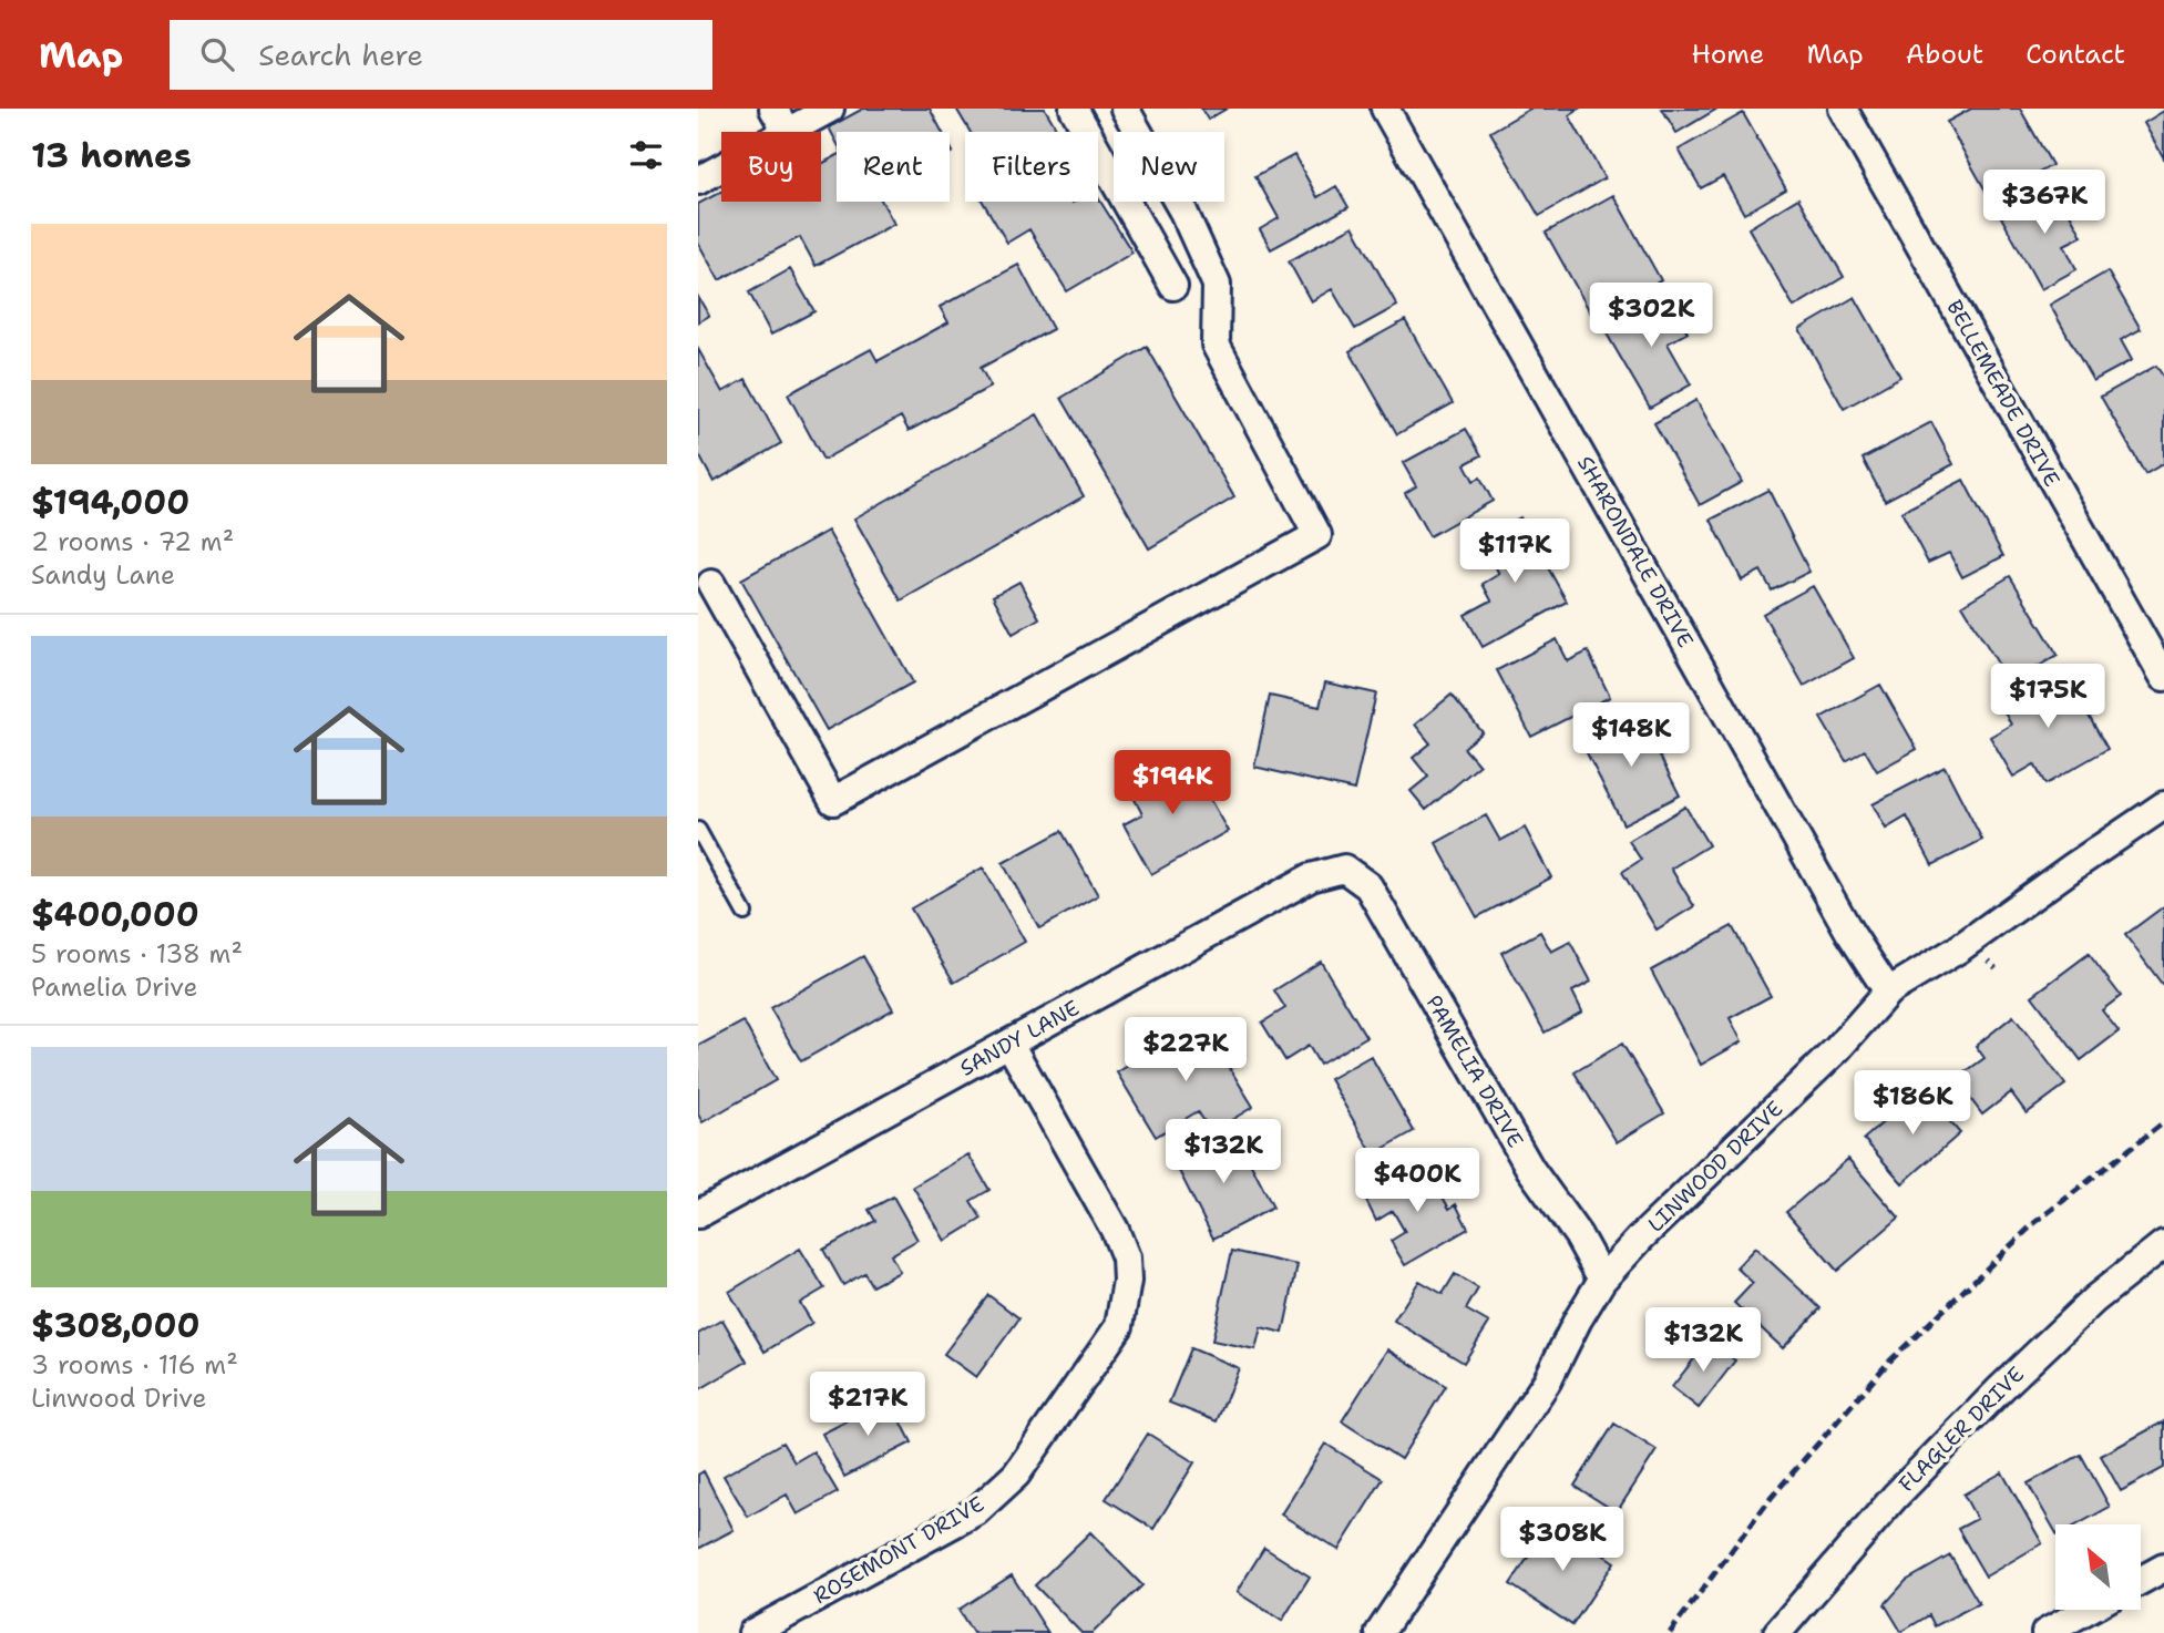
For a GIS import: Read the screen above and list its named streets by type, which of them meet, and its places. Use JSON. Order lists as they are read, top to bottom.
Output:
{
  "streets": {
    "street": [
      "BELLEMEADE DRIVE",
      "SHARONDALE DRIVE",
      "SANDY LANE",
      "PAMELIA DRIVE",
      "LINWOOD DRIVE",
      "FLAGLER DRIVE",
      "ROSEMONT DRIVE"
    ]
  },
  "crossings": [
    ["SHARONDALE DRIVE", "LINWOOD DRIVE"],
    ["SANDY LANE", "PAMELIA DRIVE"],
    ["SANDY LANE", "ROSEMONT DRIVE"],
    ["PAMELIA DRIVE", "LINWOOD DRIVE"]
  ],
  "north": "top left",
  "page": {
    "header": "Map",
    "search": "Search here",
    "nav": [
      "Home",
      "Map",
      "About",
      "Contact"
    ],
    "heading": "13 homes",
    "chip": [
      "Buy",
      "Rent",
      "Filters",
      "New"
    ],
    "price": [
      "$367K",
      "$302K",
      "$117K",
      "$175K",
      "$148K",
      "$194K",
      "$227K",
      "$186K",
      "$132K",
      "$400K",
      "$132K",
      "$217K",
      "$308K"
    ],
    "list": [
      {
        "name": "$194,000",
        "note": "2 rooms · 72 m² · Sandy Lane"
      },
      {
        "name": "$400,000",
        "note": "5 rooms · 138 m² · Pamelia Drive"
      },
      {
        "name": "$308,000",
        "note": "3 rooms · 116 m² · Linwood Drive"
      }
    ]
  }
}
